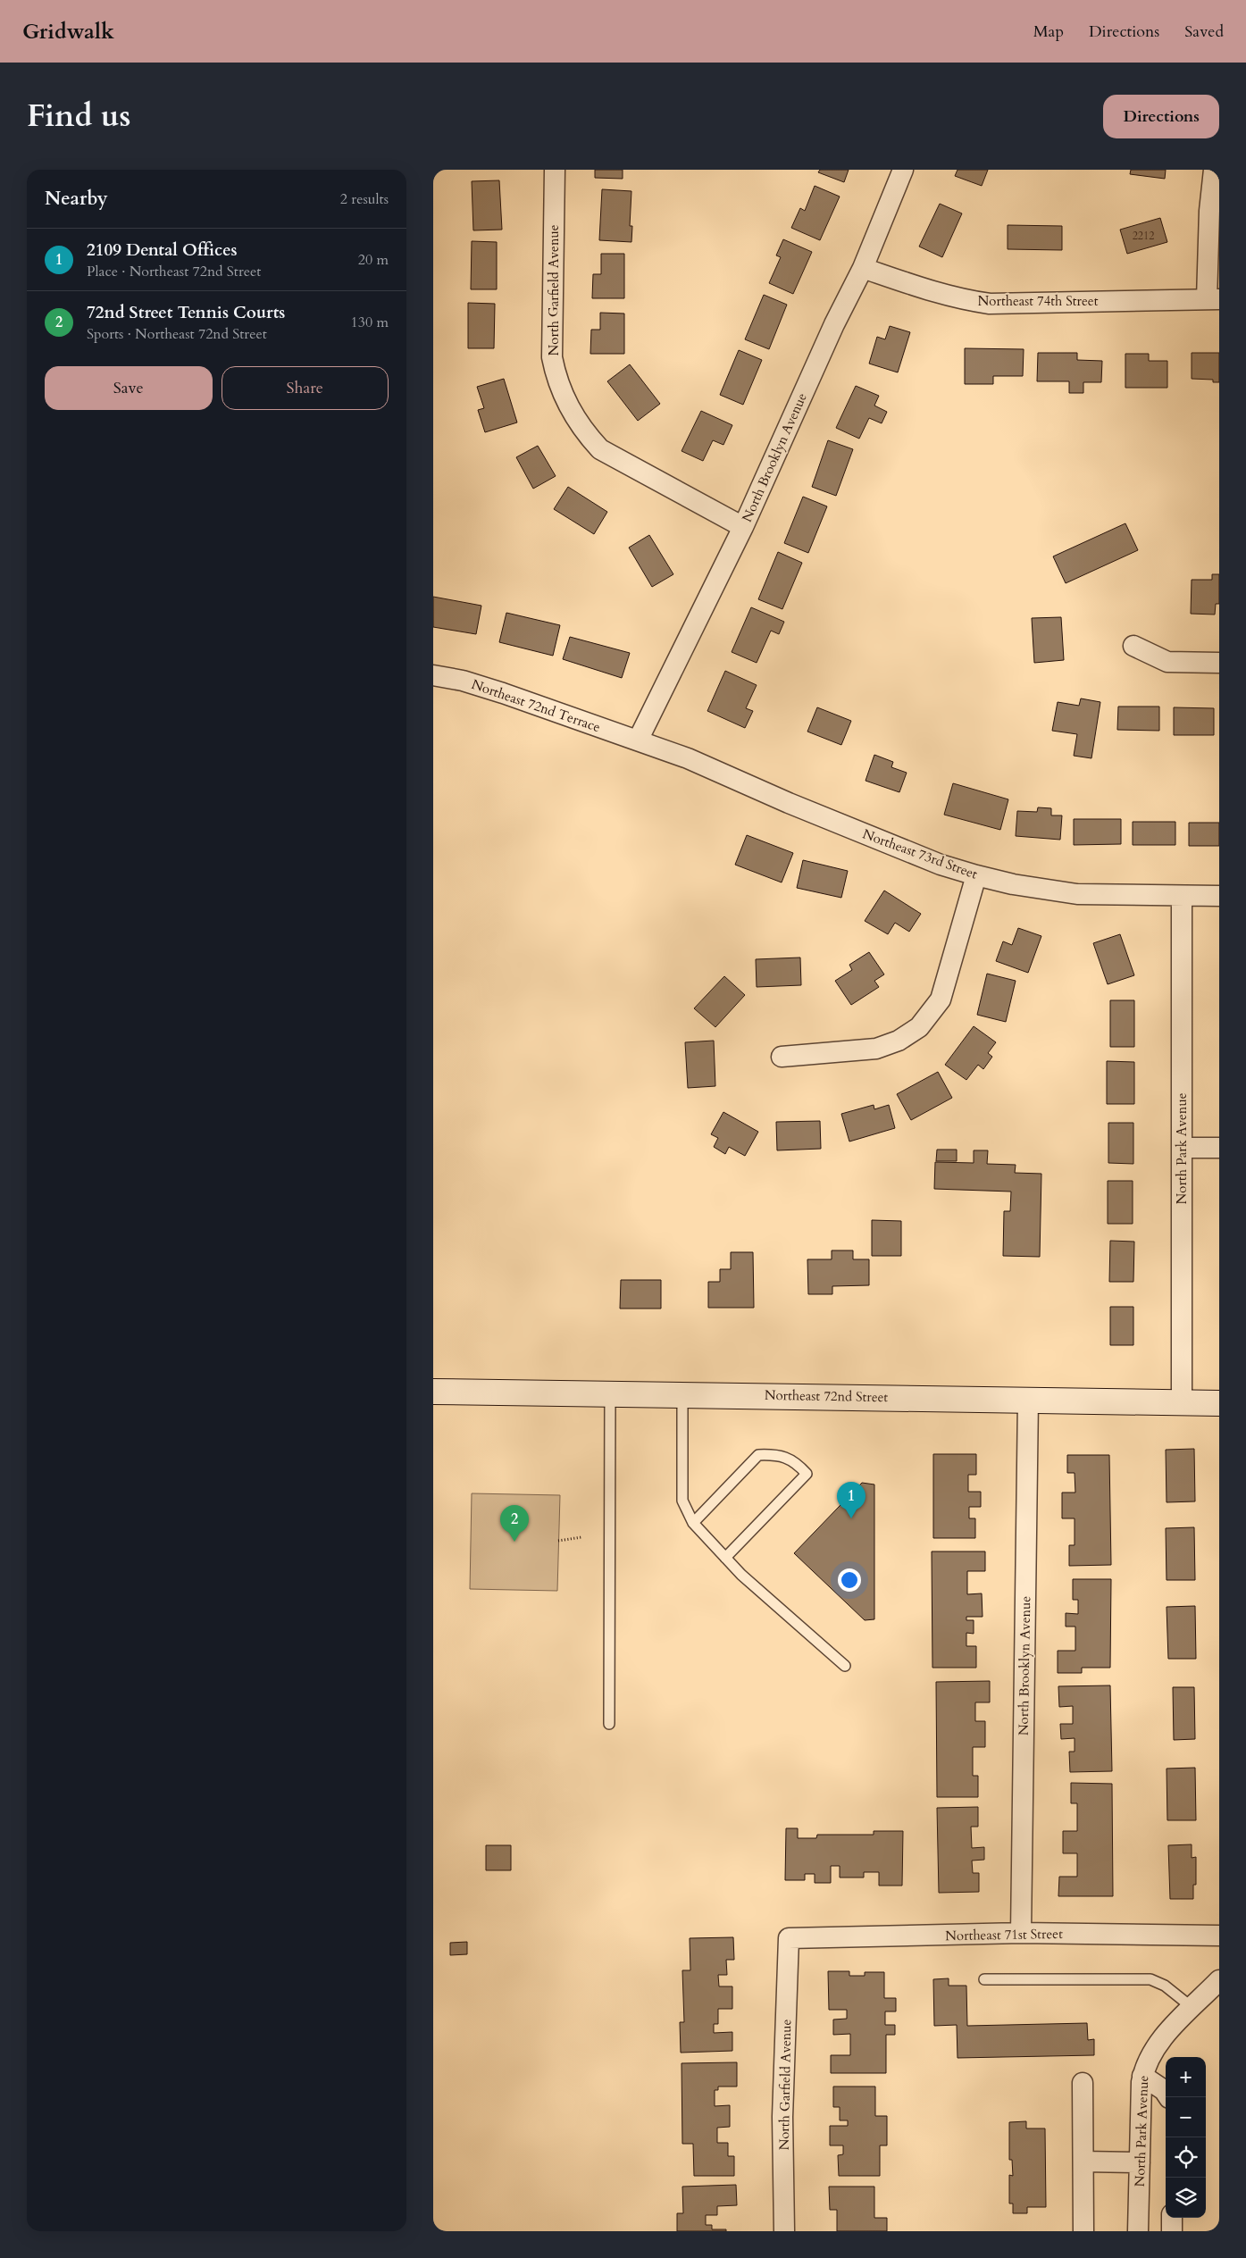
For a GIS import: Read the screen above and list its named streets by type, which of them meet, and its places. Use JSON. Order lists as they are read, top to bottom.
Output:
{
  "streets": {
    "main road": ["Northeast 72nd Street"],
    "street": [
      "North Garfield Avenue",
      "Northeast 74th Street",
      "North Brooklyn Avenue",
      "Northeast 72nd Terrace",
      "Northeast 73rd Street",
      "North Park Avenue",
      "Northeast 71st Street"
    ]
  },
  "crossings": [
    ["North Garfield Avenue", "North Brooklyn Avenue"],
    ["North Garfield Avenue", "Northeast 71st Street"],
    ["Northeast 74th Street", "North Brooklyn Avenue"],
    ["North Brooklyn Avenue", "Northeast 72nd Terrace"],
    ["North Brooklyn Avenue", "Northeast 73rd Street"],
    ["North Brooklyn Avenue", "Northeast 72nd Street"],
    ["North Brooklyn Avenue", "Northeast 71st Street"],
    ["Northeast 72nd Terrace", "Northeast 73rd Street"],
    ["Northeast 73rd Street", "North Park Avenue"],
    ["North Park Avenue", "Northeast 72nd Street"]
  ],
  "house_numbers": ["2212"],
  "page": {
    "header": "Gridwalk",
    "nav": ["Map", "Directions", "Saved"],
    "title": "Find us",
    "buttons": [
      "Directions",
      ["Save", "Share"]
    ],
    "heading": ["Nearby", "2 results"],
    "list": [
      {
        "mark": "1",
        "name": "2109 Dental Offices",
        "note": "Place · Northeast 72nd Street",
        "value": "20 m"
      },
      {
        "mark": "2",
        "name": "72nd Street Tennis Courts",
        "note": "Sports · Northeast 72nd Street",
        "value": "130 m"
      }
    ],
    "pins": ["1", "2"],
    "map_buttons": ["+", "−"]
  }
}
